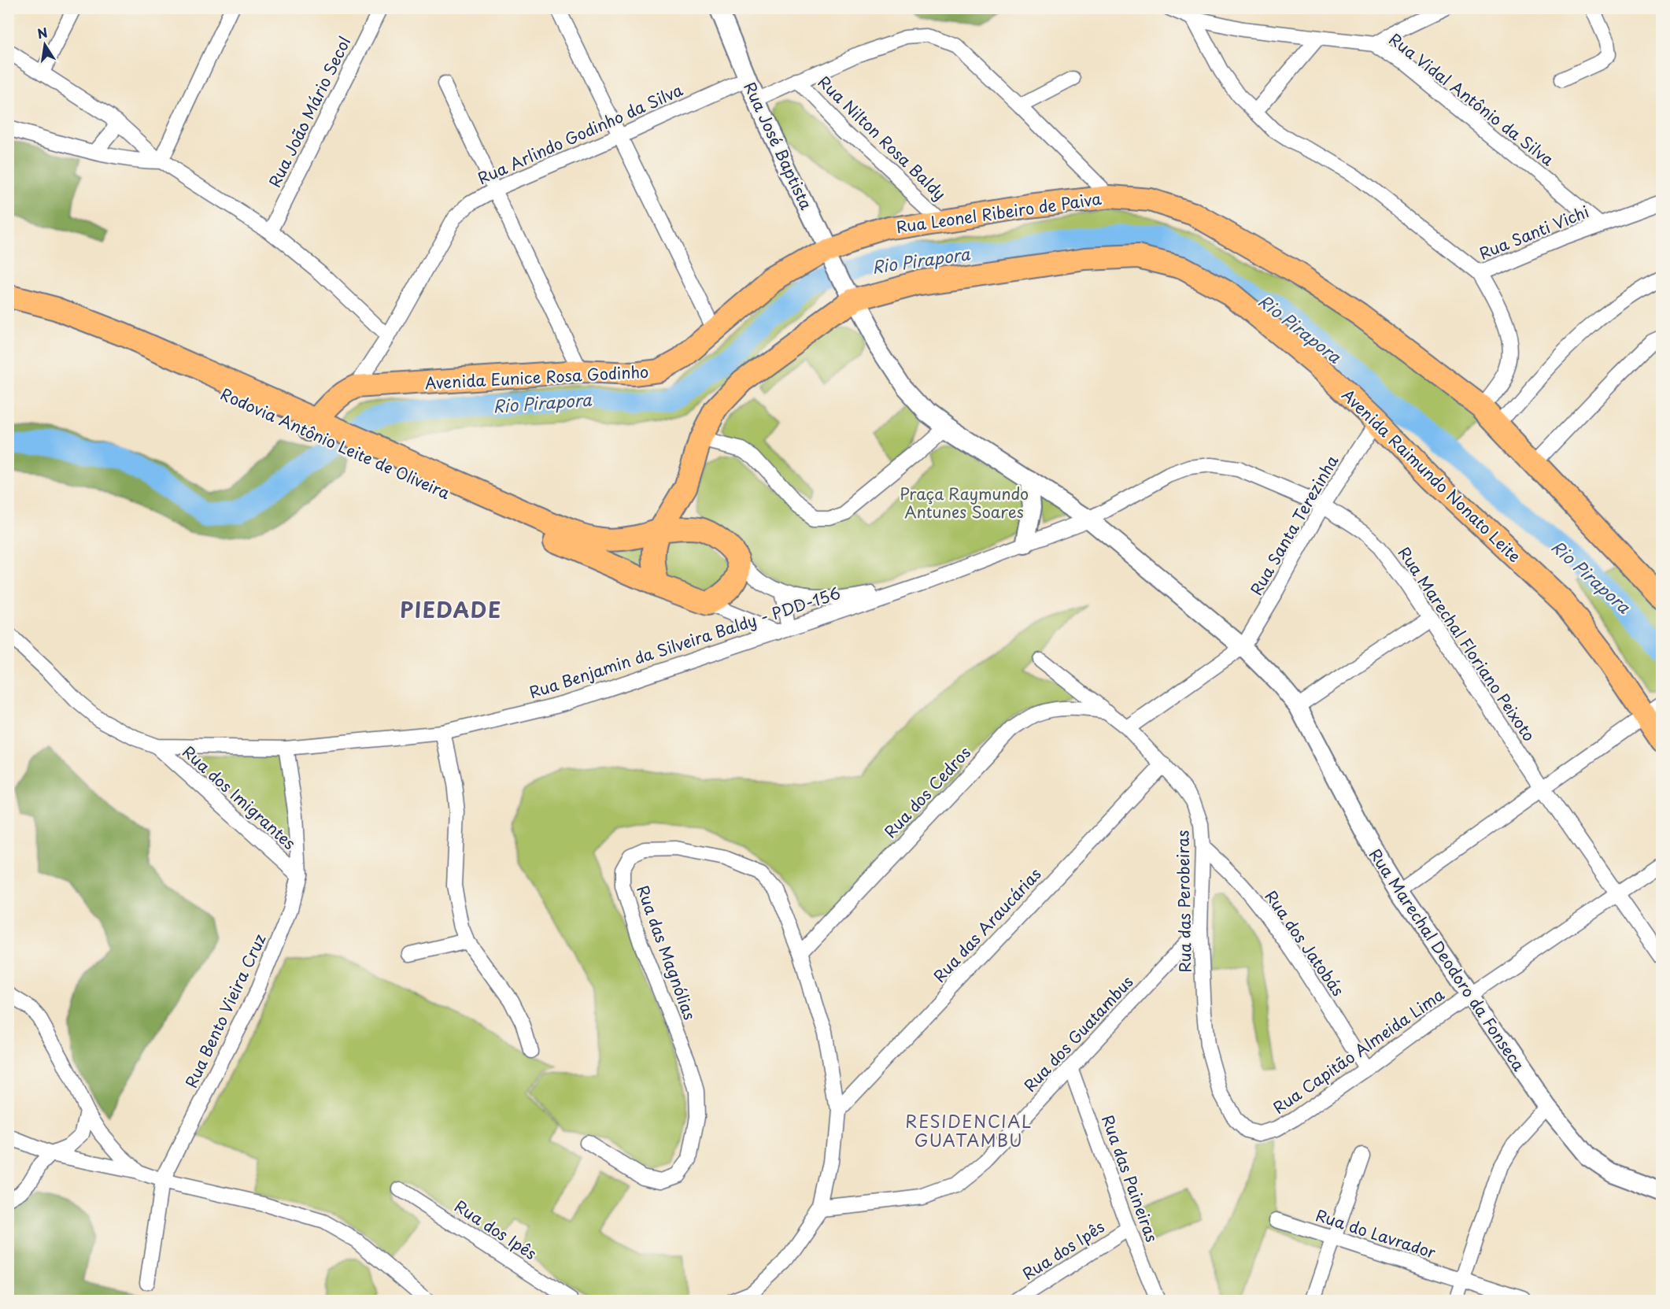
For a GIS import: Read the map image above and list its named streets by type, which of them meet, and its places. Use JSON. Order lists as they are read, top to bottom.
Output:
{
  "streets": {
    "main road": [
      "Rua Leonel Ribeiro de Paiva",
      "Avenida Eunice Rosa Godinho",
      "Rodovia Antônio Leite de Oliveira",
      "Avenida Raimundo Nonato Leite"
    ],
    "street": [
      "Rua Vidal Antônio da Silva",
      "Rua João Mário Secol",
      "Rua Arlindo Godinho da Silva",
      "Rua Nilton Rosa Baldy",
      "Rua José Baptista",
      "Rua Santi Vichi",
      "Rua Santa Terezinha",
      "Rua Benjamin da Silveira Baldy - PDD-156",
      "Rua Marechal Floriano Peixoto",
      "Rua dos Cedros",
      "Rua dos Imigrantes",
      "Rua das Perobeiras",
      "Rua das Araucárias",
      "Rua dos Jatobás",
      "Rua das Magnólias",
      "Rua Marechal Deodoro da Fonseca",
      "Rua Bento Vieira Cruz",
      "Rua dos Guatambus",
      "Rua Capitão Almeida Lima",
      "Rua das Paineiras",
      "Rua dos Ipês",
      "Rua do Lavrador"
    ]
  },
  "crossings": [
    ["Rua Vidal Antônio da Silva", "Rua Santi Vichi"],
    ["Rua Arlindo Godinho da Silva", "Rua José Baptista"],
    ["Rua Arlindo Godinho da Silva", "Avenida Eunice Rosa Godinho"],
    ["Rua Nilton Rosa Baldy", "Rua Leonel Ribeiro de Paiva"],
    ["Rua José Baptista", "Rua Leonel Ribeiro de Paiva"],
    ["Rua José Baptista", "Avenida Eunice Rosa Godinho"],
    ["Rua José Baptista", "Avenida Raimundo Nonato Leite"],
    ["Rua José Baptista", "Rua Benjamin da Silveira Baldy - PDD-156"],
    ["Rua José Baptista", "Rua Marechal Floriano Peixoto"],
    ["Rua José Baptista", "Rua Marechal Deodoro da Fonseca"],
    ["Rua Leonel Ribeiro de Paiva", "Rua Santi Vichi"],
    ["Rua Leonel Ribeiro de Paiva", "Avenida Eunice Rosa Godinho"],
    ["Avenida Eunice Rosa Godinho", "Rodovia Antônio Leite de Oliveira"],
    ["Rodovia Antônio Leite de Oliveira", "Avenida Raimundo Nonato Leite"],
    ["Rodovia Antônio Leite de Oliveira", "Rua Benjamin da Silveira Baldy - PDD-156"],
    ["Avenida Raimundo Nonato Leite", "Rua Santa Terezinha"],
    ["Rua Santa Terezinha", "Rua Marechal Floriano Peixoto"],
    ["Rua Santa Terezinha", "Rua Marechal Deodoro da Fonseca"],
    ["Rua Benjamin da Silveira Baldy - PDD-156", "Rua Marechal Floriano Peixoto"],
    ["Rua Benjamin da Silveira Baldy - PDD-156", "Rua dos Imigrantes"],
    ["Rua Benjamin da Silveira Baldy - PDD-156", "Rua Marechal Deodoro da Fonseca"],
    ["Rua Benjamin da Silveira Baldy - PDD-156", "Rua Bento Vieira Cruz"],
    ["Rua Marechal Floriano Peixoto", "Rua Marechal Deodoro da Fonseca"],
    ["Rua Marechal Floriano Peixoto", "Rua Capitão Almeida Lima"],
    ["Rua dos Cedros", "Rua das Perobeiras"],
    ["Rua dos Cedros", "Rua das Magnólias"],
    ["Rua dos Imigrantes", "Rua Bento Vieira Cruz"],
    ["Rua das Perobeiras", "Rua das Araucárias"],
    ["Rua das Perobeiras", "Rua dos Jatobás"],
    ["Rua das Perobeiras", "Rua dos Guatambus"],
    ["Rua das Perobeiras", "Rua Capitão Almeida Lima"],
    ["Rua das Araucárias", "Rua das Magnólias"],
    ["Rua dos Jatobás", "Rua Capitão Almeida Lima"],
    ["Rua das Magnólias", "Rua dos Guatambus"],
    ["Rua Marechal Deodoro da Fonseca", "Rua Capitão Almeida Lima"],
    ["Rua dos Guatambus", "Rua das Paineiras"],
    ["Rua das Paineiras", "Rua dos Ipês"]
  ],
  "districts": ["PIEDADE", "RESIDENCIAL GUATAMBU"],
  "water": ["Rio Pirapora"],
  "parks": ["Praça Raymundo Antunes Soares"],
  "north": "top"
}
